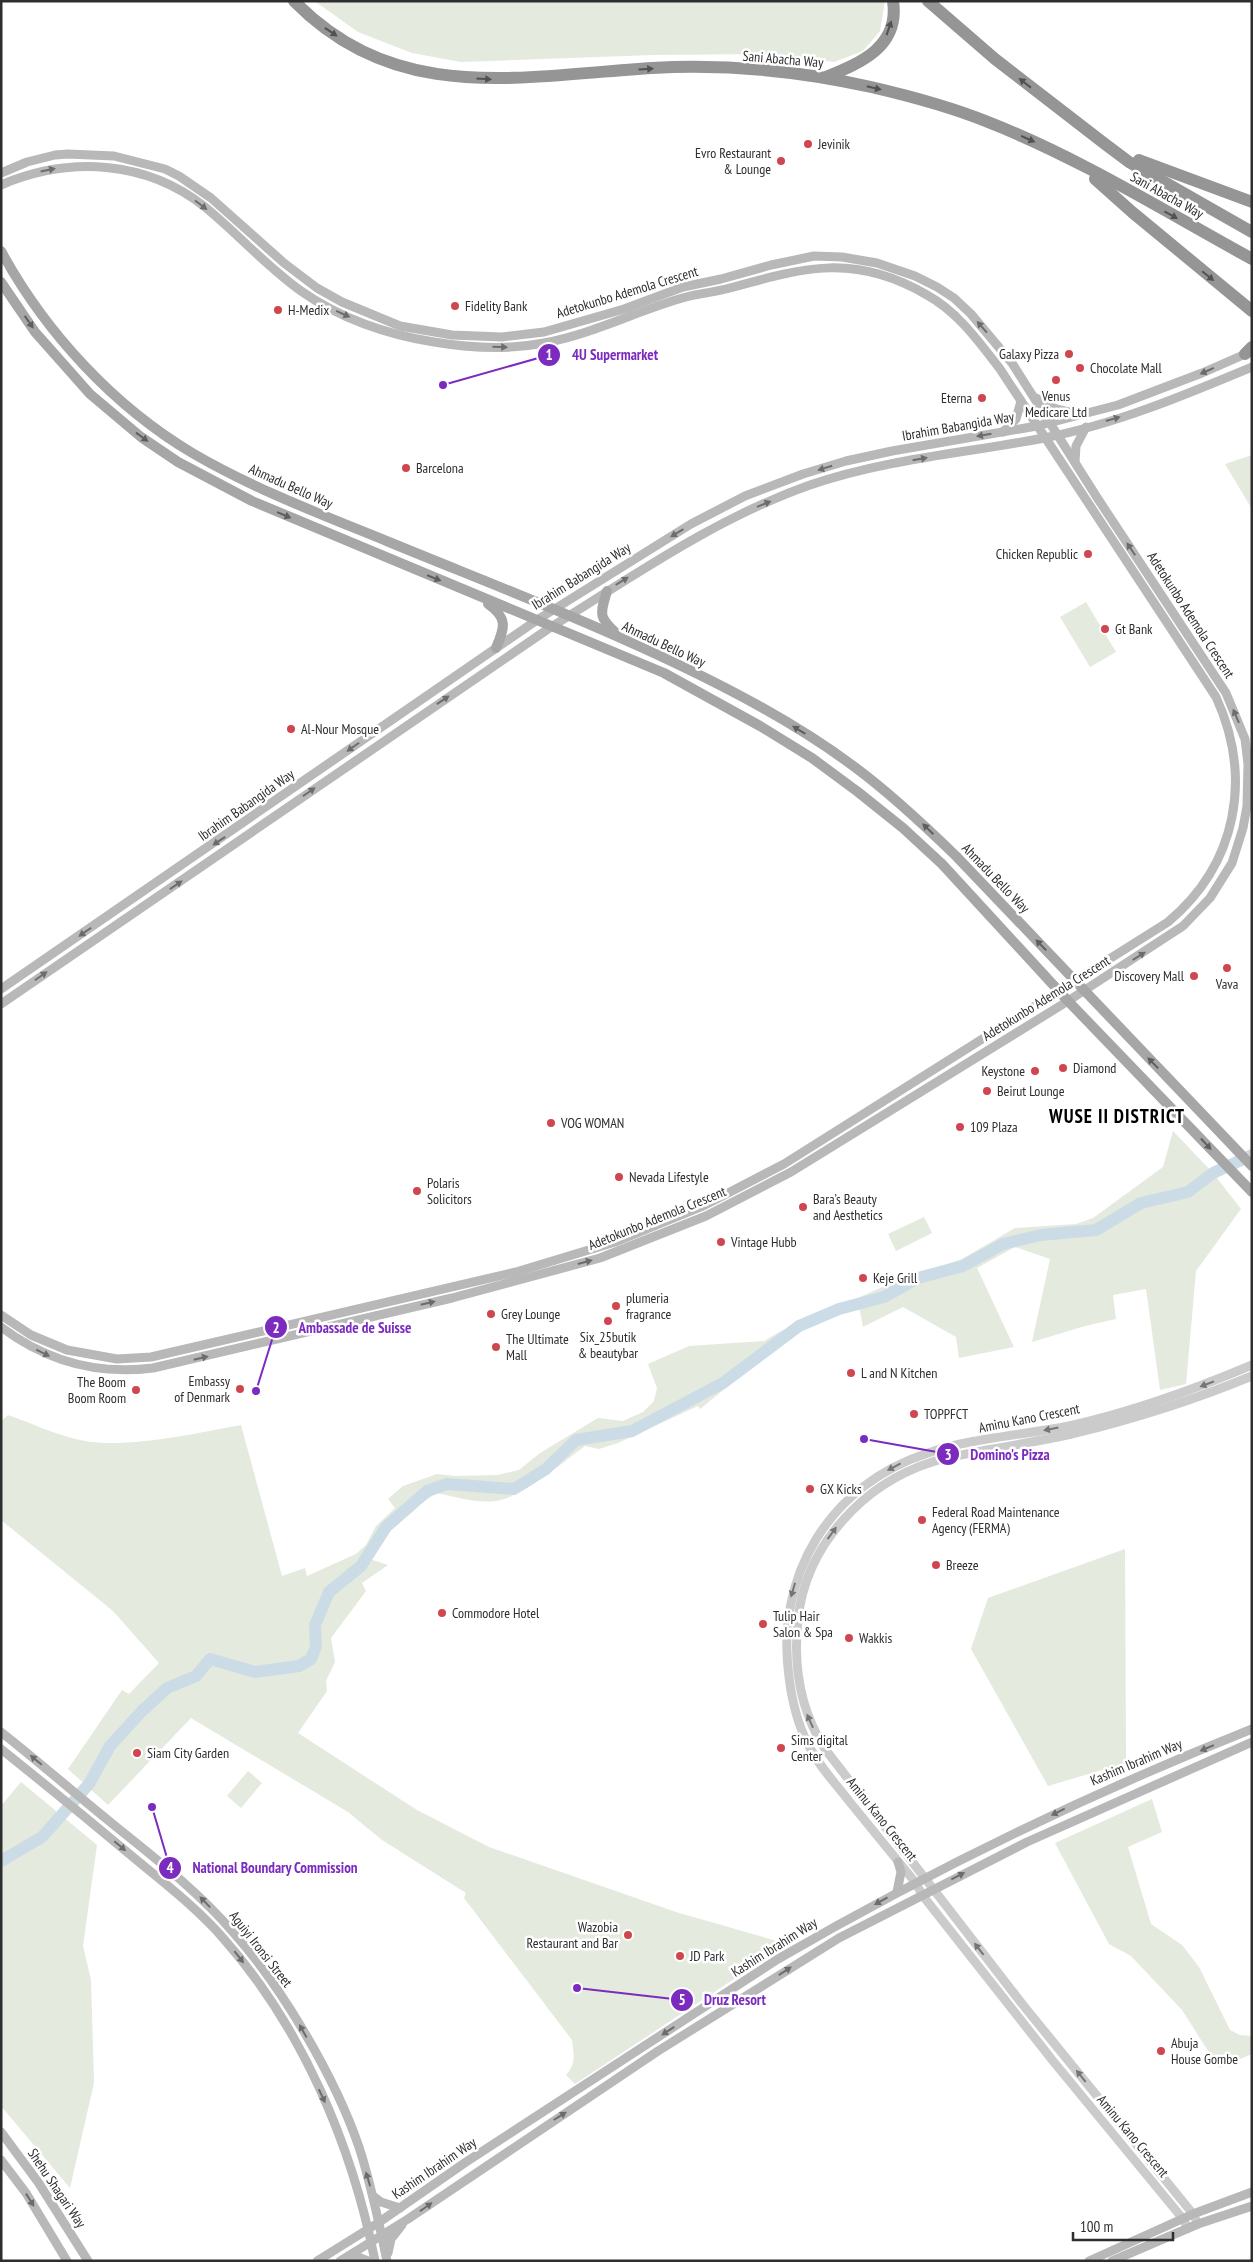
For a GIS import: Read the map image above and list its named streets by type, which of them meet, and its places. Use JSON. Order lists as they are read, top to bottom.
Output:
{
  "streets": {
    "highway": ["Sani Abacha Way"],
    "main road": [
      "Adetokunbo Ademola Crescent",
      "Ibrahim Babangida Way",
      "Ahmadu Bello Way",
      "Kashim Ibrahim Way",
      "Aguiyi Ironsi Street",
      "Shehu Shagari Way"
    ],
    "street": ["Aminu Kano Crescent"]
  },
  "crossings": [
    ["Adetokunbo Ademola Crescent", "Ibrahim Babangida Way"],
    ["Adetokunbo Ademola Crescent", "Ahmadu Bello Way"],
    ["Ibrahim Babangida Way", "Ahmadu Bello Way"],
    ["Aminu Kano Crescent", "Kashim Ibrahim Way"],
    ["Kashim Ibrahim Way", "Aguiyi Ironsi Street"]
  ],
  "districts": ["WUSE II DISTRICT"],
  "places": [
    "Jevinik",
    "Evro Restaurant & Lounge",
    "Fidelity Bank",
    "H-Medix",
    "Galaxy Pizza",
    "Chocolate Mall",
    "Venus Medicare Ltd",
    "4U Supermarket",
    "Eterna",
    "Barcelona",
    "Chicken Republic",
    "Gt Bank",
    "Al-Nour Mosque",
    "Vava",
    "Discovery Mall",
    "Diamond",
    "Keystone",
    "Beirut Lounge",
    "VOG WOMAN",
    "109 Plaza",
    "Nevada Lifestyle",
    "Polaris Solicitors",
    "Bara’s Beauty and Aesthetics",
    "Vintage Hubb",
    "Keje Grill",
    "plumeria fragrance",
    "Grey Lounge",
    "Six_25butik & beautybar",
    "The Ultimate Mall",
    "L and N Kitchen",
    "Embassy of Denmark",
    "The Boom Boom Room",
    "Ambassade de Suisse",
    "TOPPFCT",
    "Domino's Pizza",
    "GX Kicks",
    "Federal Road Maintenance Agency (FERMA)",
    "Breeze",
    "Commodore Hotel",
    "Tulip Hair Salon & Spa",
    "Wakkis",
    "Sims digital Center",
    "Siam City Garden",
    "National Boundary Commission",
    "Wazobia Restaurant and Bar",
    "JD Park",
    "Druz Resort",
    "Abuja House Gombe"
  ],
  "scale_bar": "100 m"
}
